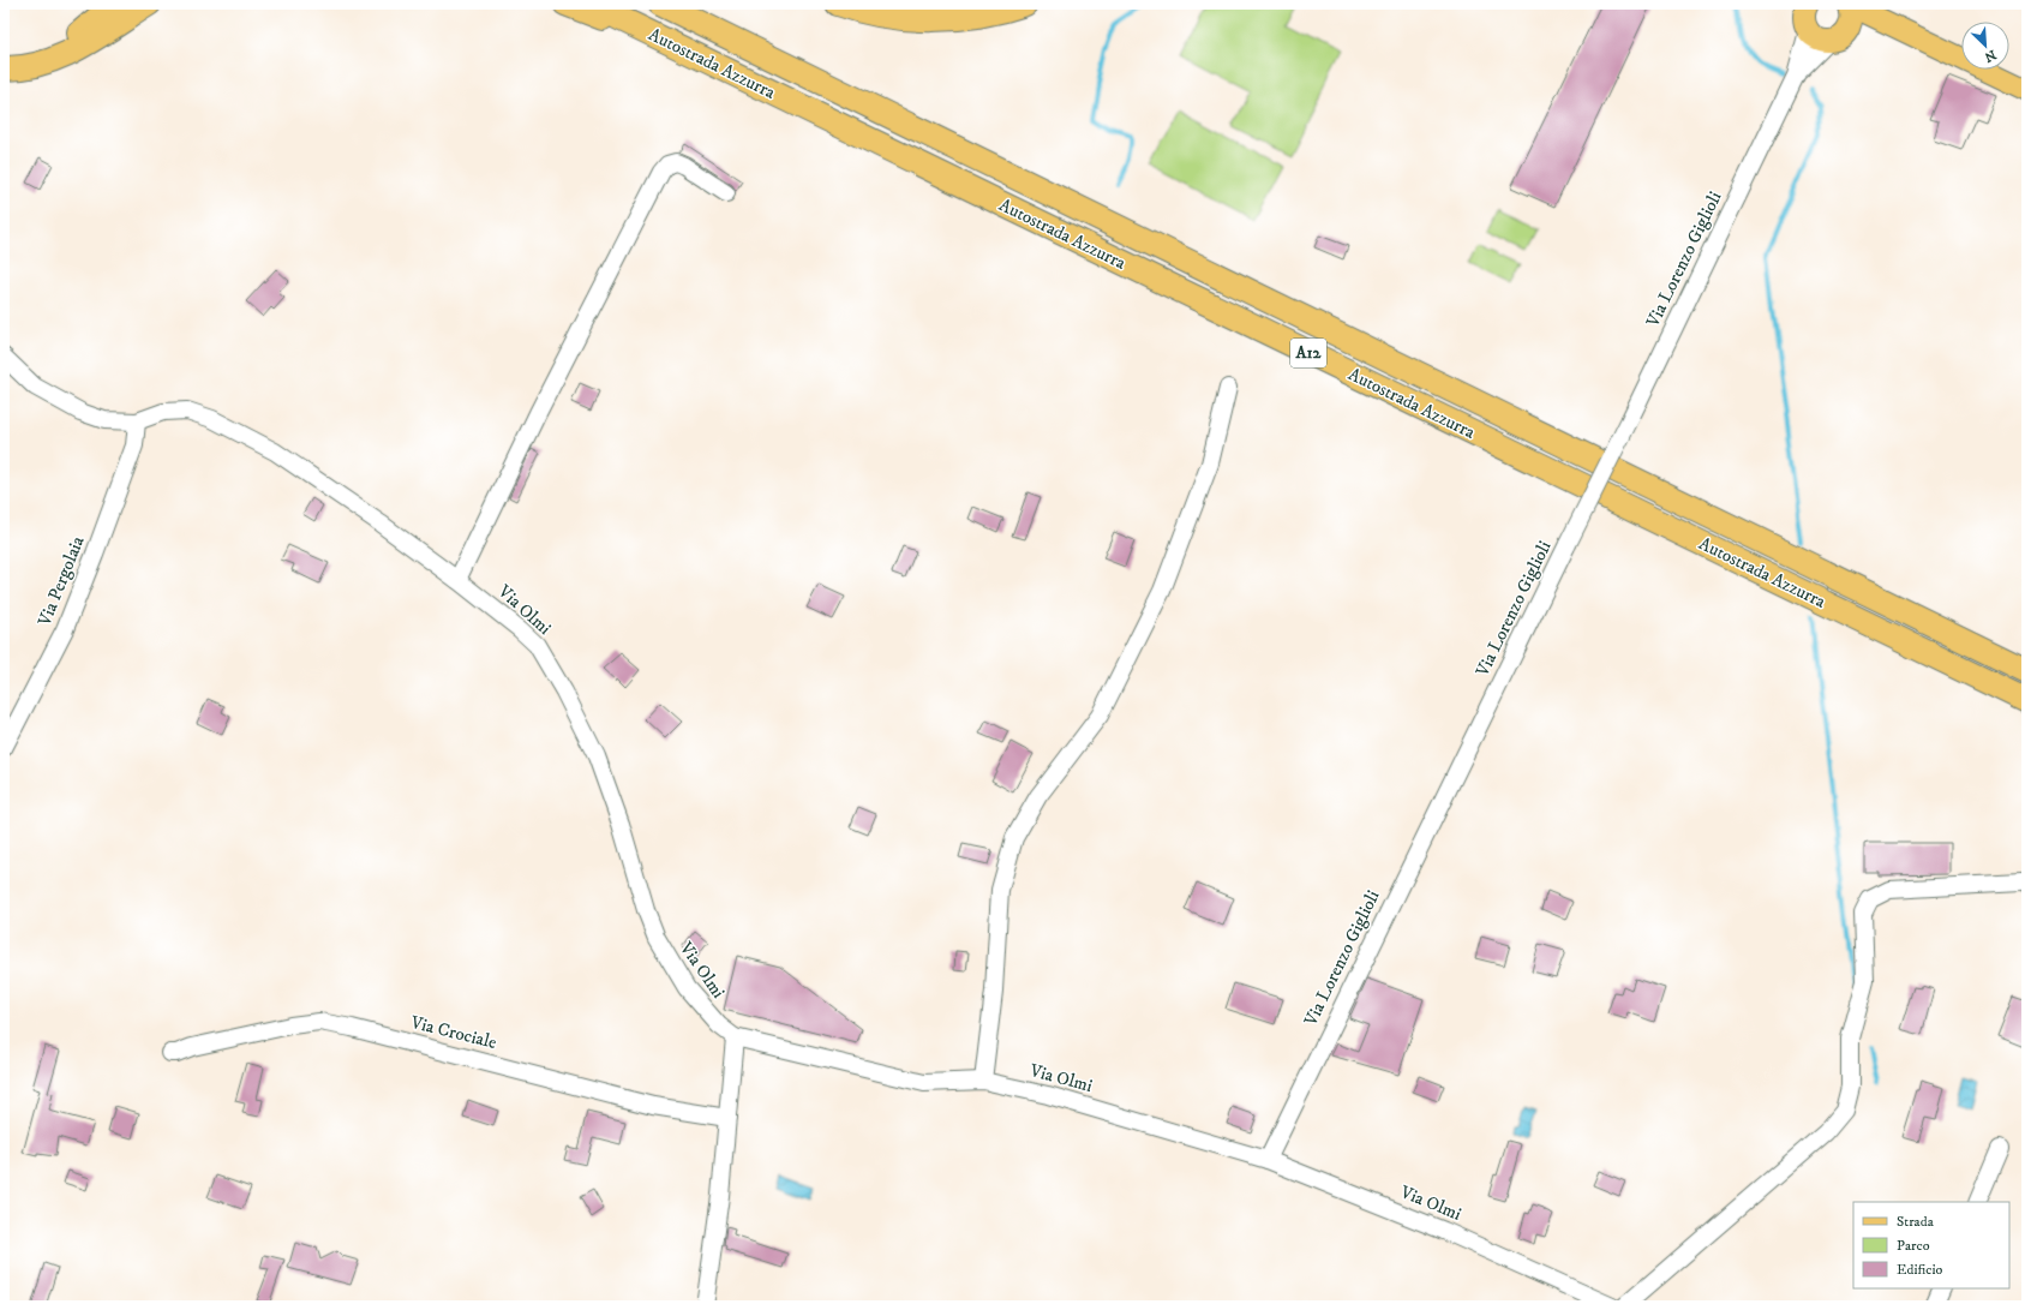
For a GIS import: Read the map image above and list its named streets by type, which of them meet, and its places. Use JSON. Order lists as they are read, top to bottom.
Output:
{
  "streets": {
    "highway": ["Autostrada Azzurra", "A12"],
    "street": [
      "Via Lorenzo Giglioli",
      "Via Pergolaia",
      "Via Olmi",
      "Via Crociale"
    ]
  },
  "crossings": [
    ["Via Lorenzo Giglioli", "Via Olmi"],
    ["Via Pergolaia", "Via Olmi"]
  ],
  "legend": ["Strada", "Parco", "Edificio"],
  "north": "bottom right"
}
